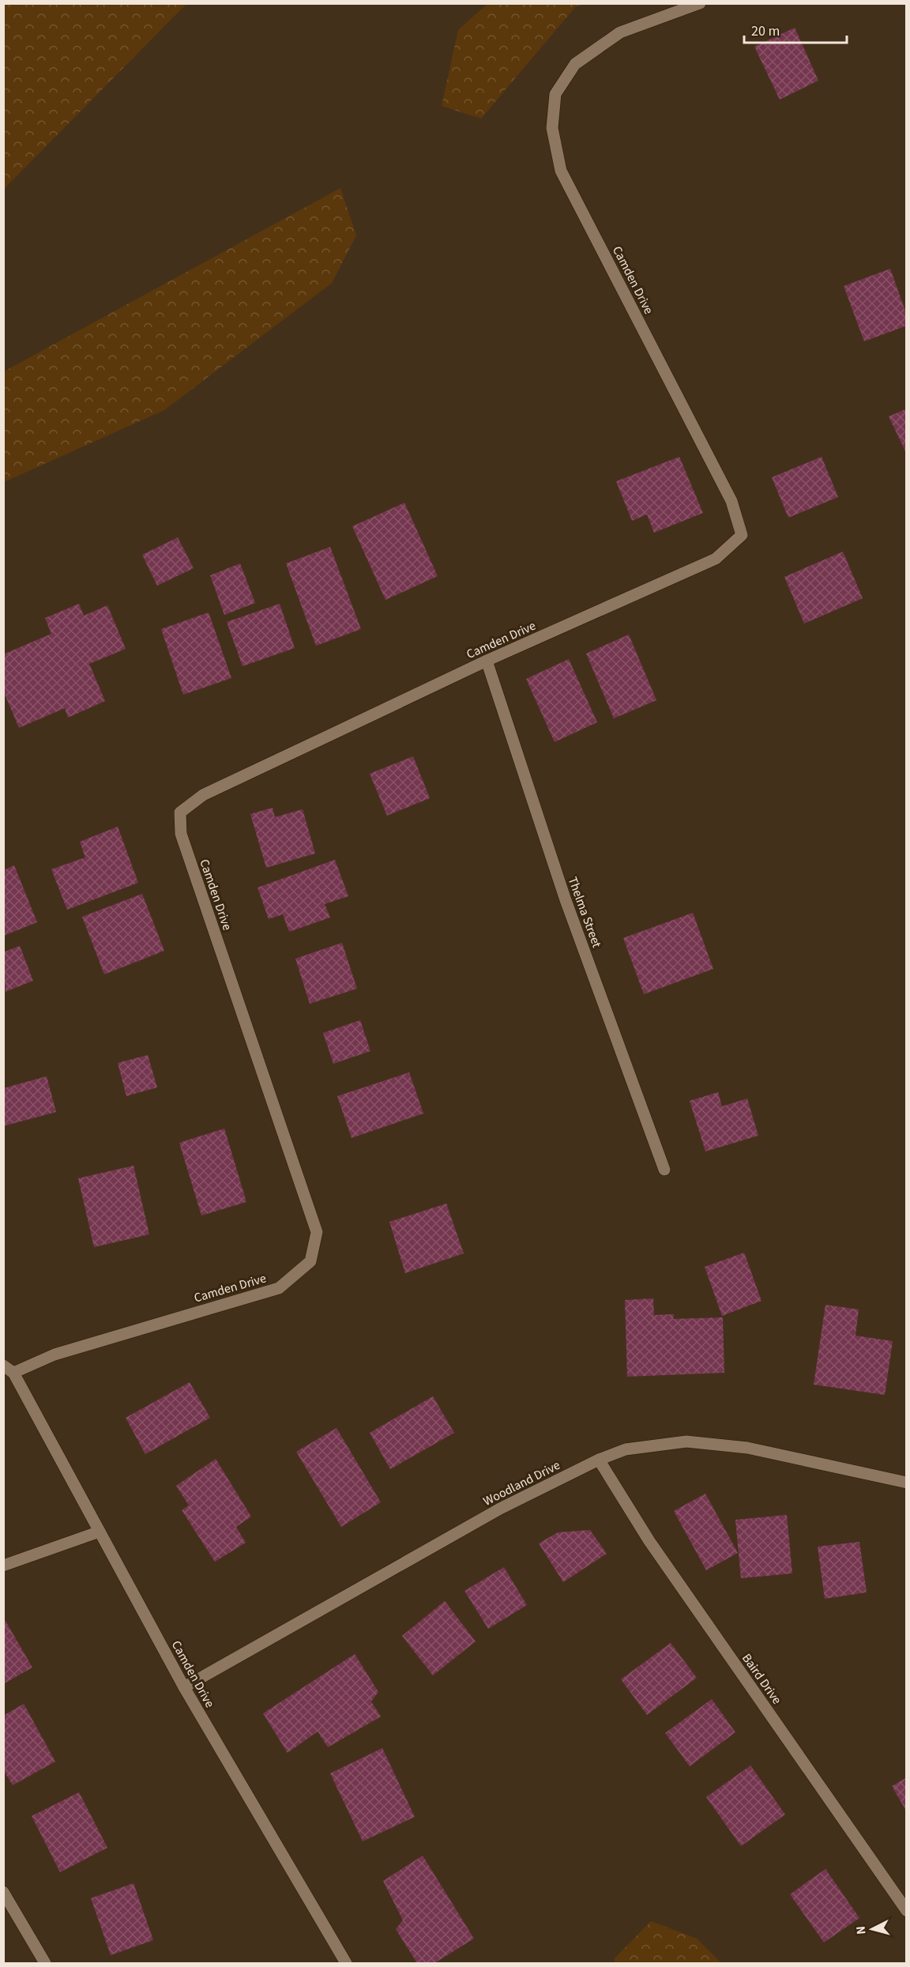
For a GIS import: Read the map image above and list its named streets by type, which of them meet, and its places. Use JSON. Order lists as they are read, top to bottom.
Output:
{
  "streets": {
    "street": [
      "Camden Drive",
      "Thelma Street",
      "Woodland Drive",
      "Baird Drive"
    ]
  },
  "crossings": [
    ["Camden Drive", "Thelma Street"],
    ["Camden Drive", "Woodland Drive"],
    ["Woodland Drive", "Baird Drive"]
  ],
  "scale_bar": "20 m",
  "north": "left"
}
